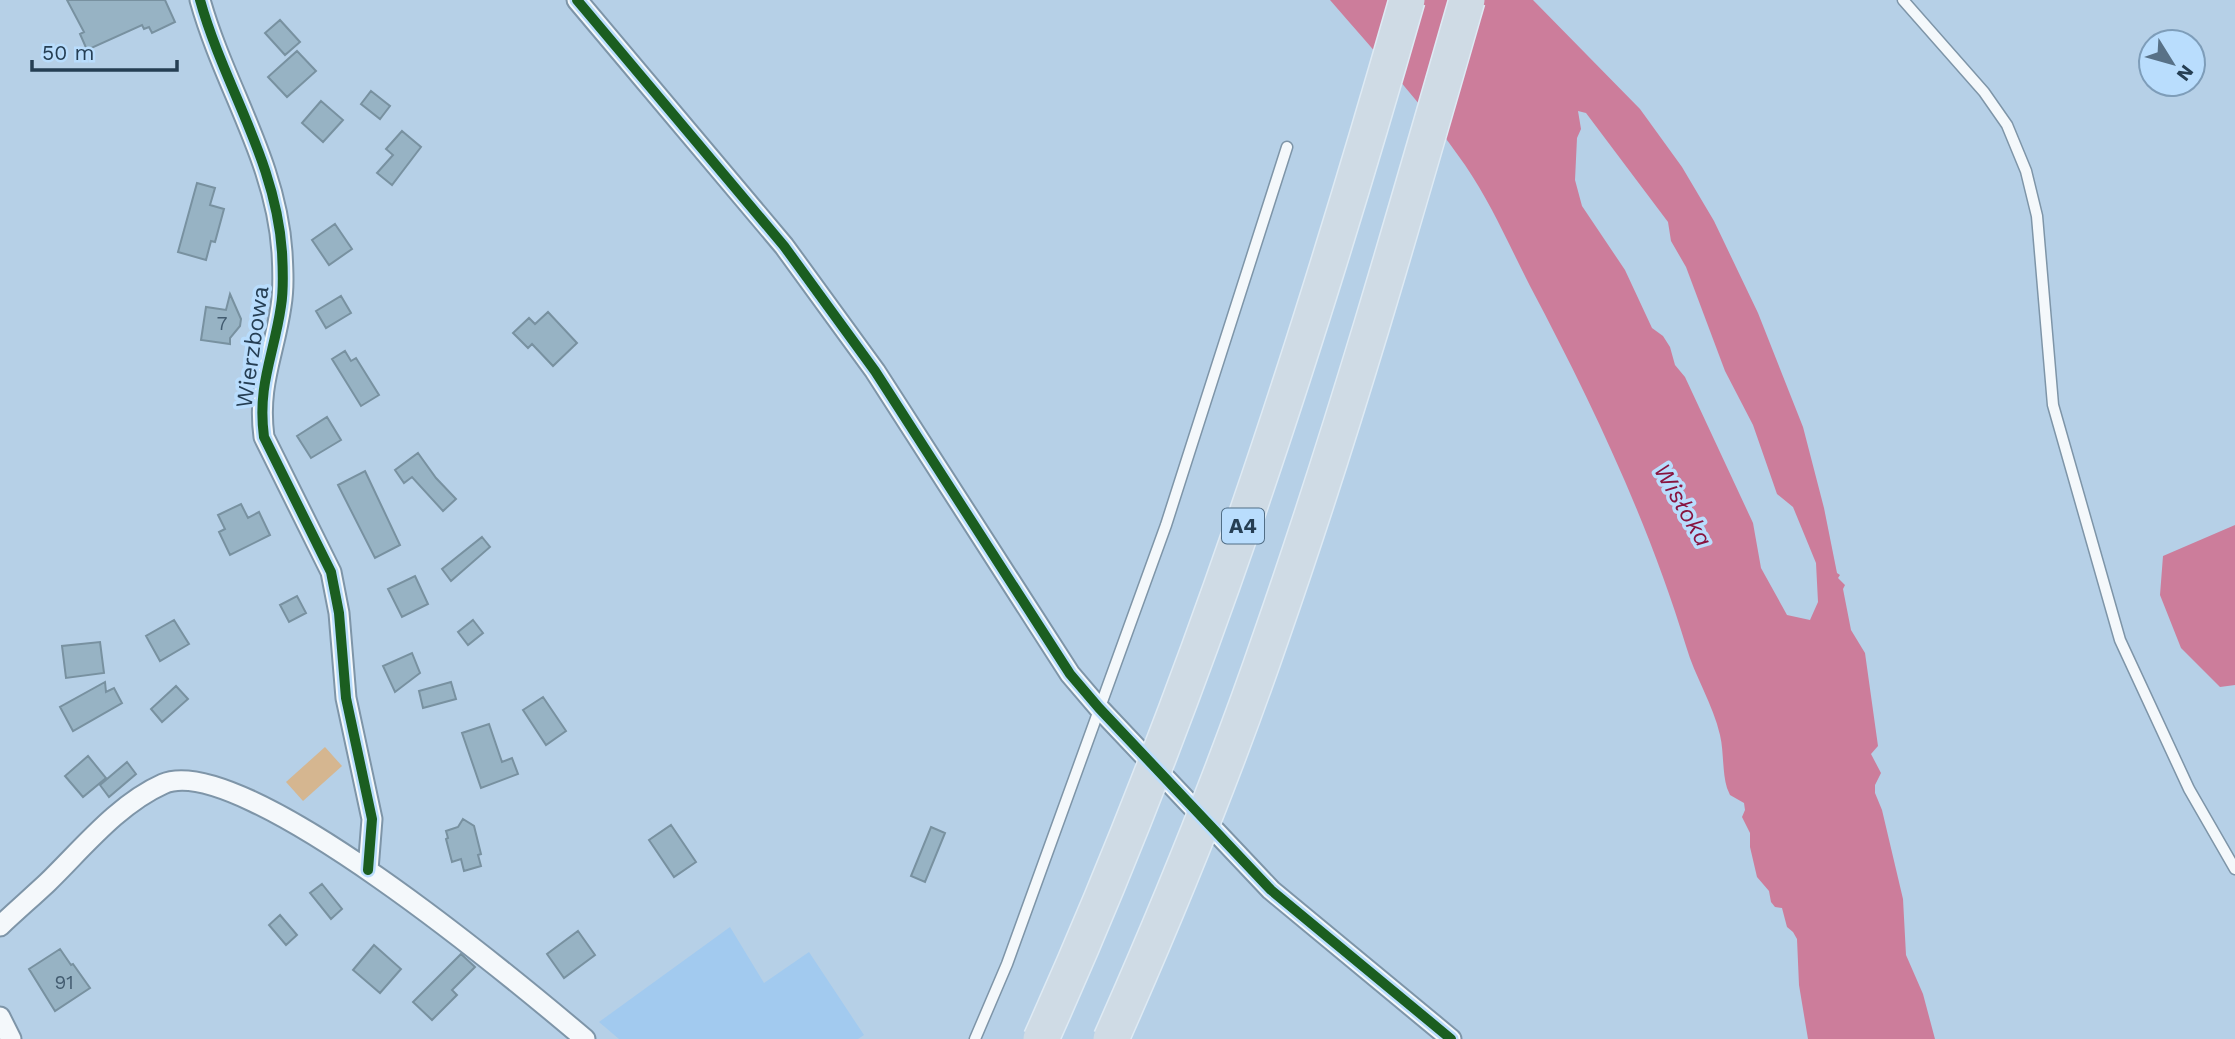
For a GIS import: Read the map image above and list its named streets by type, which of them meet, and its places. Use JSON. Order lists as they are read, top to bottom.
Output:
{
  "streets": {
    "highway": ["A4"],
    "street": ["Wierzbowa"]
  },
  "water": ["Wisłoka"],
  "house_numbers": ["7", "91"],
  "scale_bar": "50 m",
  "north": "bottom right"
}
